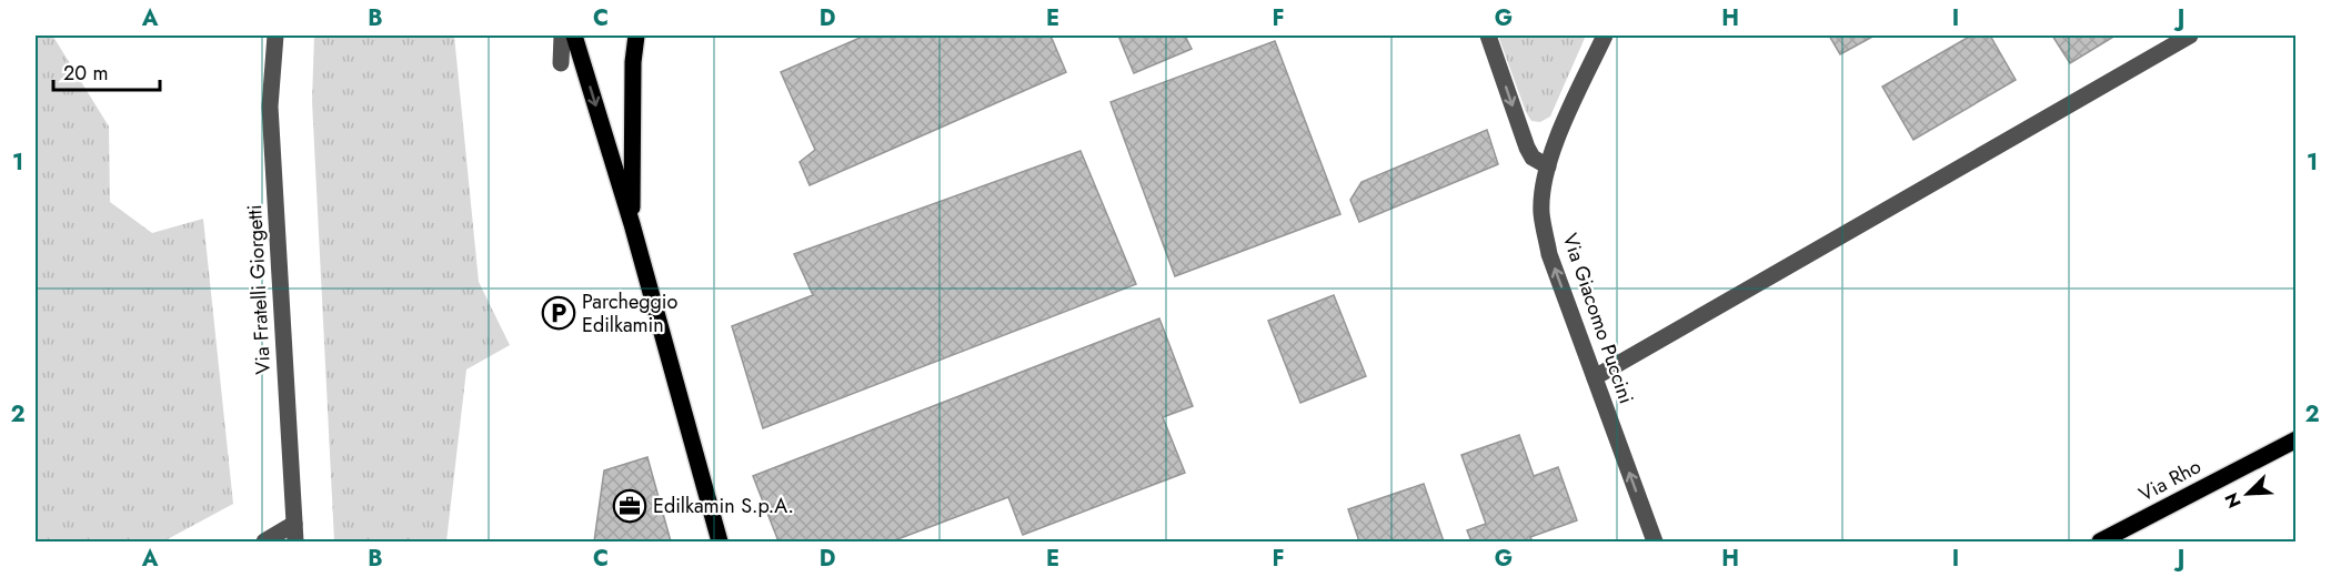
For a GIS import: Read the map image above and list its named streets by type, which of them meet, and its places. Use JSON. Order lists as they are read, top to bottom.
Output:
{
  "streets": {
    "main road": ["Via Rho"],
    "street": ["Via Fratelli Giorgetti", "Via Giacomo Puccini"]
  },
  "one_way": ["Via Giacomo Puccini"],
  "places": {
    "parking": ["Parcheggio Edilkamin"],
    "office": ["Edilkamin S.p.A."]
  },
  "scale_bar": "20 m",
  "north": "bottom left",
  "grid": {
    "columns": [
      "A",
      "B",
      "C",
      "D",
      "E",
      "F",
      "G",
      "H",
      "I",
      "J"
    ],
    "rows": ["1", "2"]
  }
}
